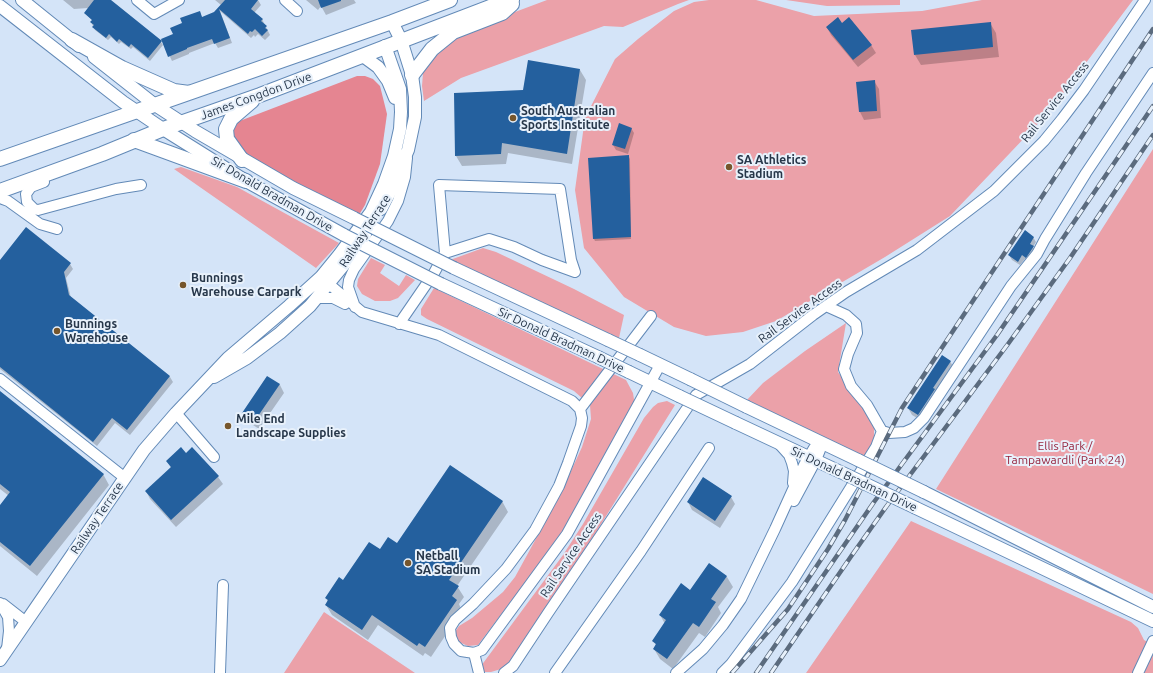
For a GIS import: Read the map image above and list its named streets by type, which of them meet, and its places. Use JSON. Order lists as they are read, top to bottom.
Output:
{
  "streets": {
    "highway": ["James Congdon Drive"],
    "main road": ["Sir Donald Bradman Drive", "Railway Terrace"],
    "street": ["Rail Service Access"]
  },
  "crossings": [
    ["James Congdon Drive", "Sir Donald Bradman Drive"],
    ["James Congdon Drive", "Railway Terrace"]
  ],
  "parks": ["Ellis Park / Tampawardli (Park 24)"],
  "places": [
    "South Australian Sports Institute",
    "SA Athletics Stadium",
    "Bunnings Warehouse Carpark",
    "Bunnings Warehouse",
    "Mile End Landscape Supplies",
    "Netball SA Stadium"
  ]
}
